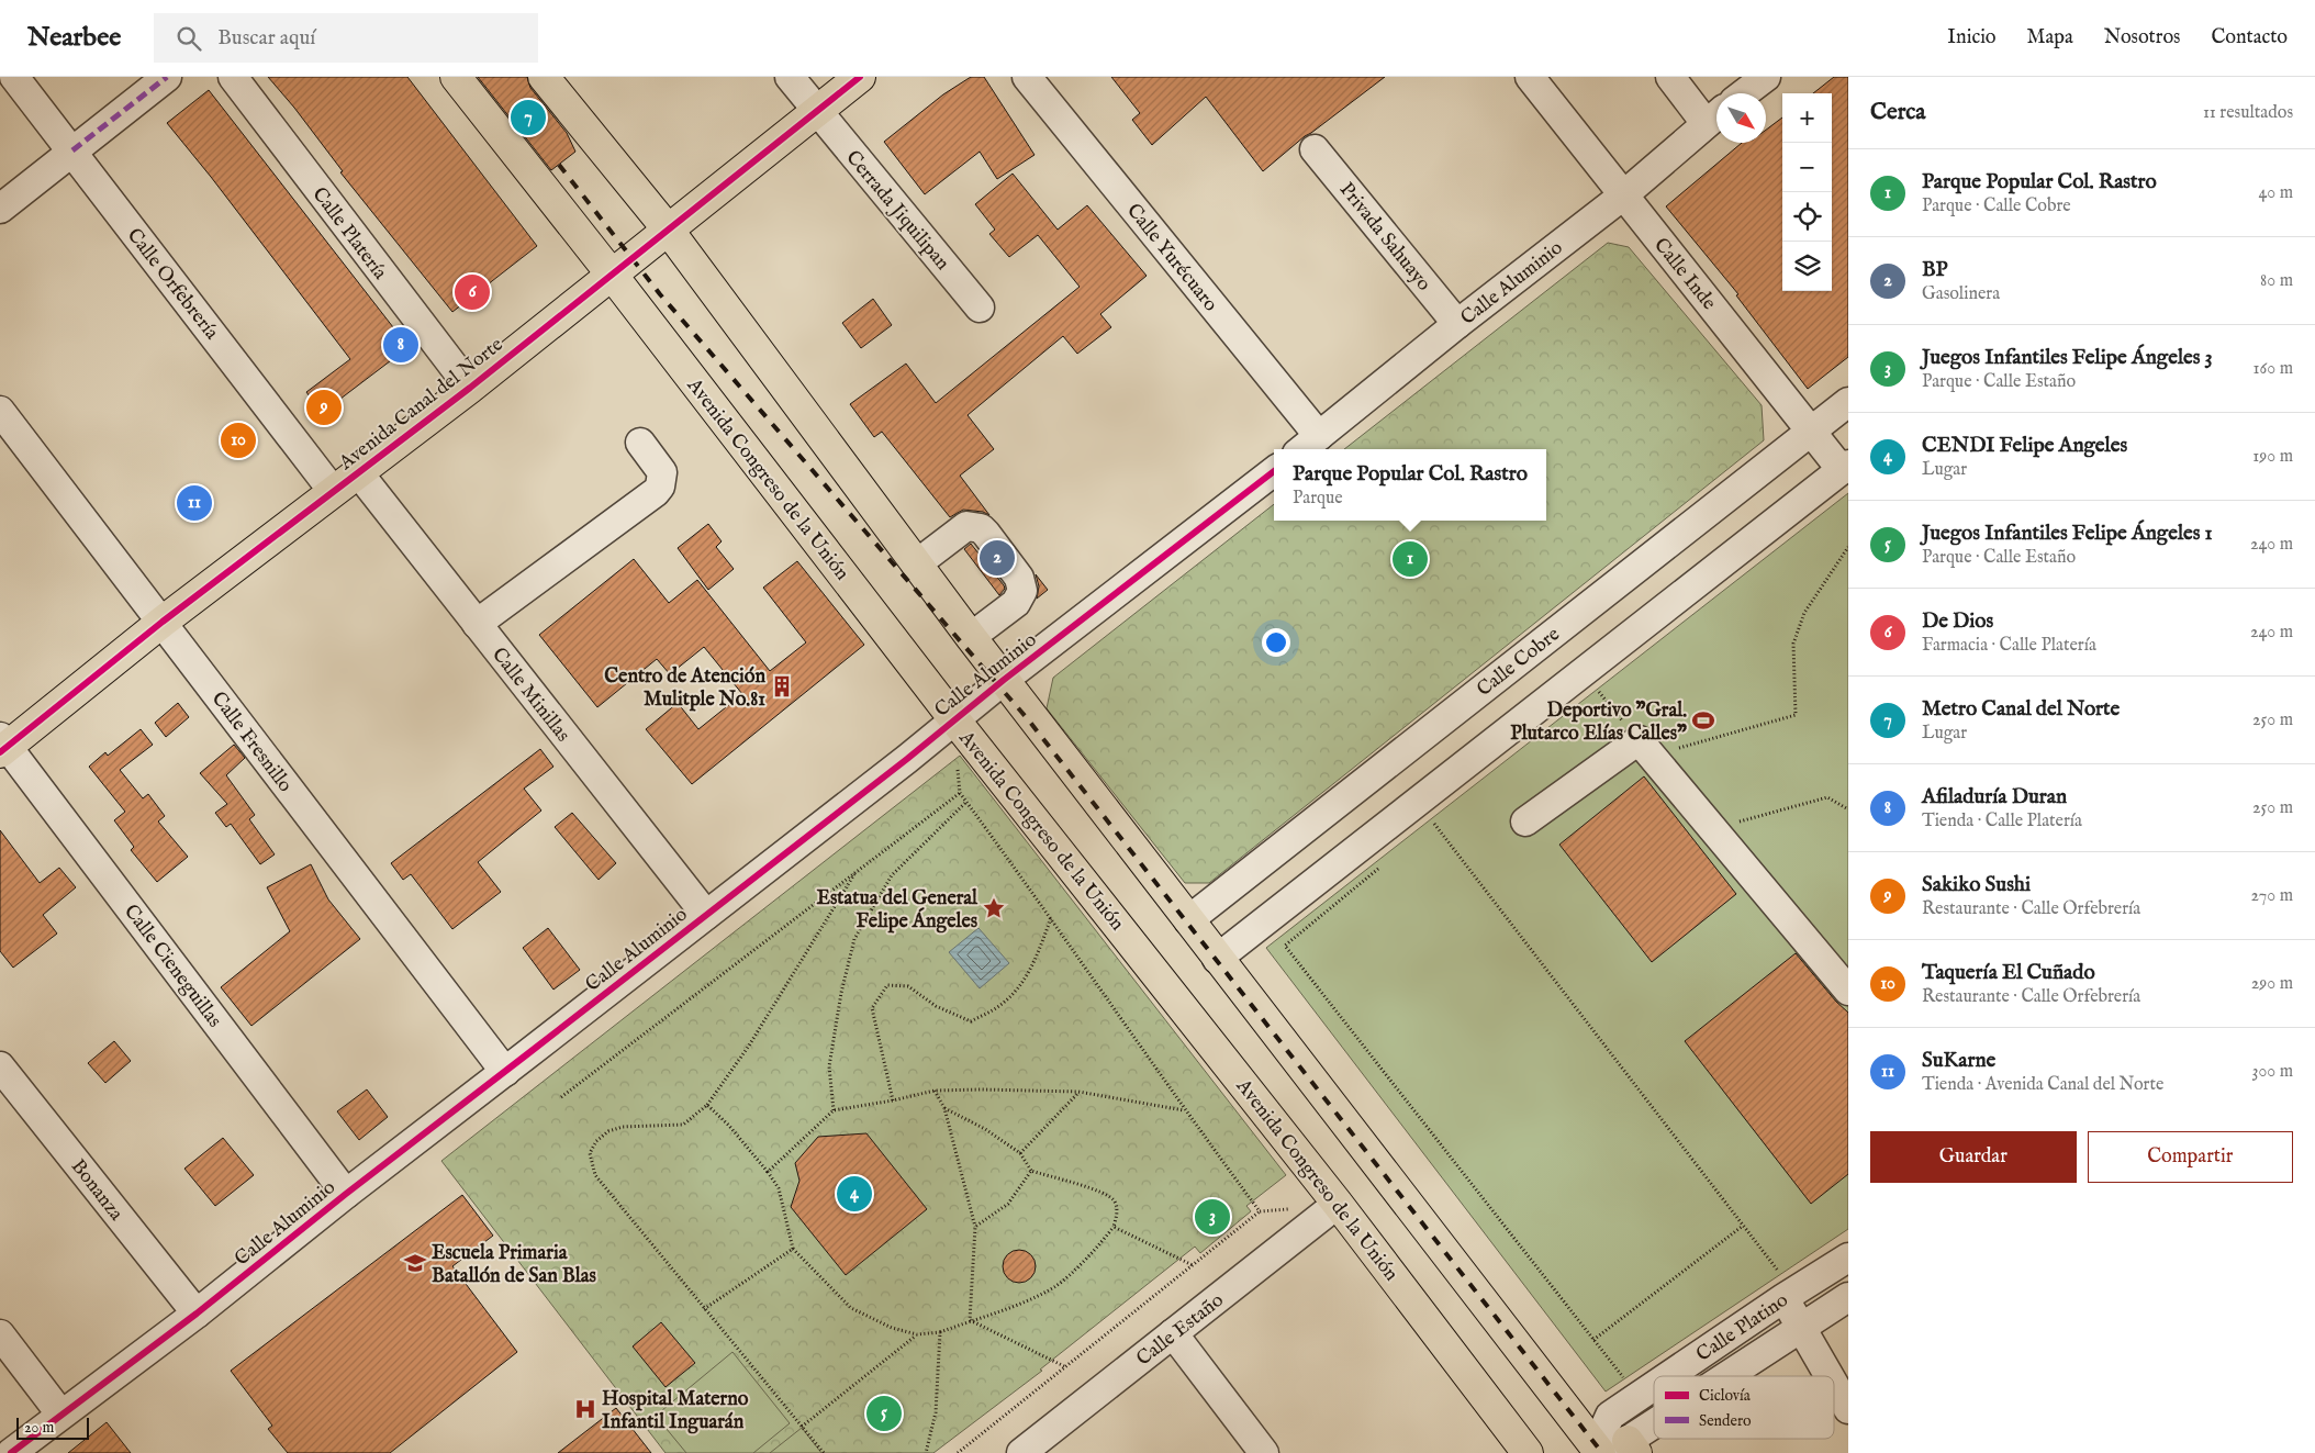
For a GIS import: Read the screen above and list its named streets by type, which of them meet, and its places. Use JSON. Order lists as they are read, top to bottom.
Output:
{
  "streets": {
    "main road": ["Avenida Canal del Norte", "Avenida Congreso de la Unión"],
    "street": [
      "Cerrada Jiquilipan",
      "Calle Platería",
      "Privada Sahuayo",
      "Calle Yurécuaro",
      "Calle Inde",
      "Calle Aluminio",
      "Calle Orfebrería",
      "Calle Cobre",
      "Calle Minillas",
      "Calle Fresnillo",
      "Calle Cieneguillas",
      "Bonanza",
      "Calle Platino",
      "Calle Estaño"
    ]
  },
  "crossings": [
    ["Cerrada Jiquilipan", "Avenida Canal del Norte"],
    ["Calle Platería", "Avenida Canal del Norte"],
    ["Privada Sahuayo", "Calle Aluminio"],
    ["Calle Yurécuaro", "Calle Aluminio"],
    ["Calle Inde", "Calle Aluminio"],
    ["Calle Inde", "Calle Cobre"],
    ["Calle Aluminio", "Avenida Congreso de la Unión"],
    ["Calle Aluminio", "Calle Minillas"],
    ["Calle Aluminio", "Calle Fresnillo"],
    ["Calle Aluminio", "Calle Cieneguillas"],
    ["Calle Aluminio", "Bonanza"],
    ["Calle Orfebrería", "Avenida Canal del Norte"],
    ["Avenida Canal del Norte", "Avenida Congreso de la Unión"],
    ["Avenida Canal del Norte", "Calle Minillas"],
    ["Avenida Canal del Norte", "Calle Fresnillo"],
    ["Avenida Canal del Norte", "Calle Cieneguillas"],
    ["Avenida Congreso de la Unión", "Calle Estaño"]
  ],
  "places": {
    "building": ["Centro de Atención Mulitple No.81"],
    "sports": ["Deportivo \"Gral. Plutarco Elías Calles\""],
    "place": ["Estatua del General Felipe Ángeles"],
    "school or university": ["Escuela Primaria Batallón de San Blas"],
    "hospital": ["Hospital Materno Infantil Inguarán"]
  },
  "legend": ["Ciclovía", "Sendero"],
  "scale_bar": "20 m",
  "north": "bottom right",
  "page": {
    "header": "Nearbee",
    "search": "Buscar aquí",
    "nav": [
      "Inicio",
      "Mapa",
      "Nosotros",
      "Contacto"
    ],
    "heading": ["Cerca", "11 resultados"],
    "map_buttons": ["+", "−"],
    "pins": [
      "7",
      "6",
      "8",
      "9",
      "10",
      "11",
      "2",
      "1",
      "4",
      "3",
      "5"
    ],
    "list": [
      {
        "mark": "1",
        "name": "Parque Popular Col. Rastro",
        "note": "Parque · Calle Cobre",
        "value": "40 m"
      },
      {
        "mark": "2",
        "name": "BP",
        "note": "Gasolinera",
        "value": "80 m"
      },
      {
        "mark": "3",
        "name": "Juegos Infantiles Felipe Ángeles 3",
        "note": "Parque · Calle Estaño",
        "value": "160 m"
      },
      {
        "mark": "4",
        "name": "CENDI Felipe Angeles",
        "note": "Lugar",
        "value": "190 m"
      },
      {
        "mark": "5",
        "name": "Juegos Infantiles Felipe Ángeles 1",
        "note": "Parque · Calle Estaño",
        "value": "240 m"
      },
      {
        "mark": "6",
        "name": "De Dios",
        "note": "Farmacia · Calle Platería",
        "value": "240 m"
      },
      {
        "mark": "7",
        "name": "Metro Canal del Norte",
        "note": "Lugar",
        "value": "250 m"
      },
      {
        "mark": "8",
        "name": "Afiladuría Duran",
        "note": "Tienda · Calle Platería",
        "value": "250 m"
      },
      {
        "mark": "9",
        "name": "Sakiko Sushi",
        "note": "Restaurante · Calle Orfebrería",
        "value": "270 m"
      },
      {
        "mark": "10",
        "name": "Taquería El Cuñado",
        "note": "Restaurante · Calle Orfebrería",
        "value": "290 m"
      },
      {
        "mark": "11",
        "name": "SuKarne",
        "note": "Tienda · Avenida Canal del Norte",
        "value": "300 m"
      }
    ],
    "popup": ["Parque Popular Col. Rastro", "Parque"],
    "buttons": ["Guardar", "Compartir"],
    "scale": "20 m"
  }
}
